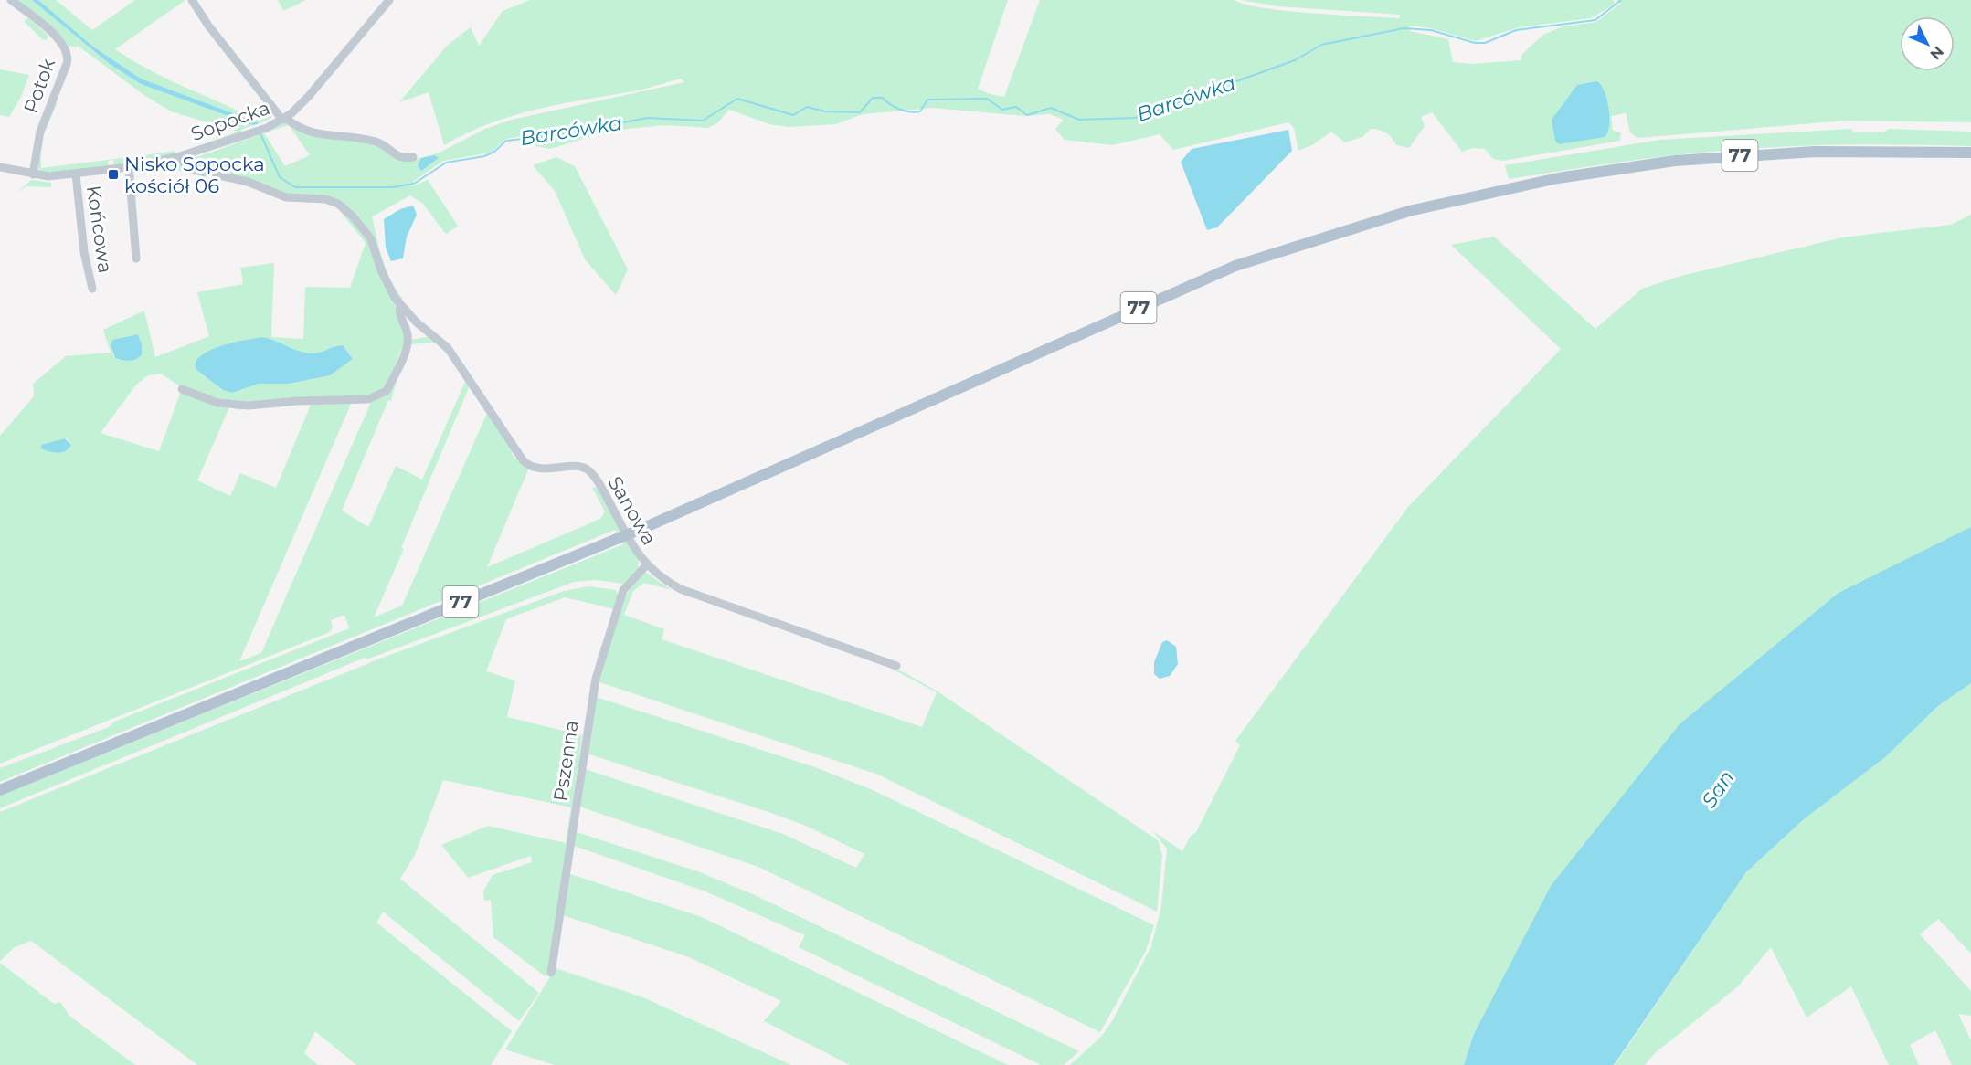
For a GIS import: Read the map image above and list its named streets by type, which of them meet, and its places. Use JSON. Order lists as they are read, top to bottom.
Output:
{
  "streets": {
    "main road": ["77"],
    "street": [
      "Potok",
      "Sopocka",
      "Końcowa",
      "Sanowa",
      "Pszenna"
    ]
  },
  "crossings": [
    ["Potok", "Sopocka"],
    ["Sopocka", "Końcowa"],
    ["Sopocka", "Sanowa"],
    ["Sanowa", "Pszenna"]
  ],
  "water": ["Barcówka", "San"],
  "places": {
    "transit": ["Nisko Sopocka kościół 06"]
  },
  "north": "bottom right"
}
